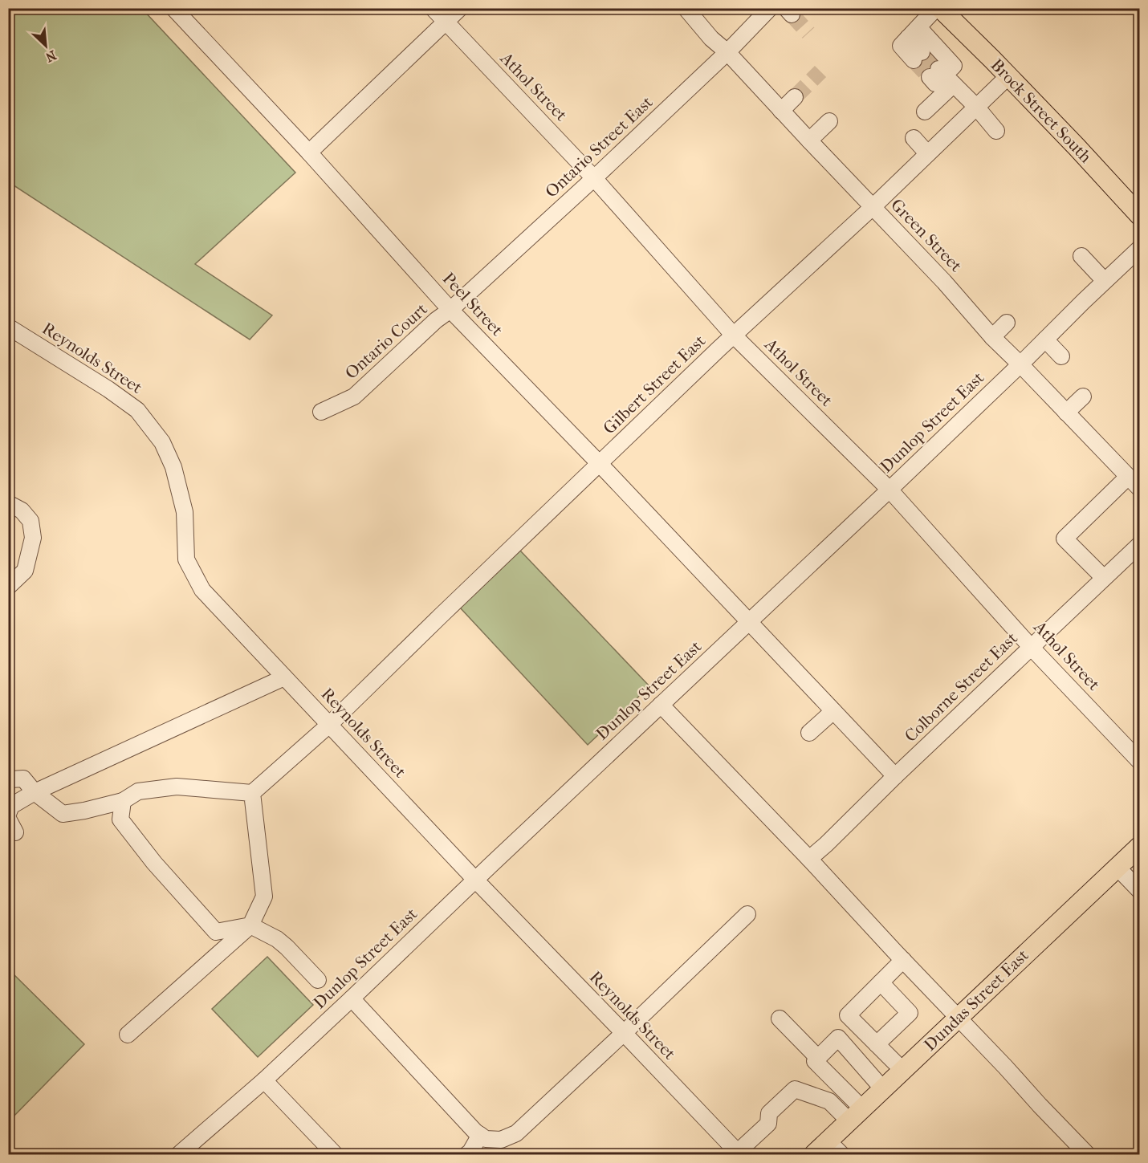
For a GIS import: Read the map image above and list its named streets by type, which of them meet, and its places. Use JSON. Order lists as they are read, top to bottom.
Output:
{
  "streets": {
    "main road": ["Brock Street South", "Dundas Street East"],
    "street": [
      "Athol Street",
      "Ontario Street East",
      "Green Street",
      "Peel Street",
      "Ontario Court",
      "Reynolds Street",
      "Gilbert Street East",
      "Dunlop Street East",
      "Colborne Street East"
    ]
  },
  "crossings": [
    ["Athol Street", "Ontario Street East"],
    ["Athol Street", "Gilbert Street East"],
    ["Athol Street", "Dunlop Street East"],
    ["Athol Street", "Colborne Street East"],
    ["Brock Street South", "Gilbert Street East"],
    ["Ontario Street East", "Green Street"],
    ["Ontario Street East", "Peel Street"],
    ["Ontario Street East", "Ontario Court"],
    ["Green Street", "Gilbert Street East"],
    ["Green Street", "Dunlop Street East"],
    ["Peel Street", "Ontario Court"],
    ["Peel Street", "Gilbert Street East"],
    ["Peel Street", "Dunlop Street East"],
    ["Peel Street", "Colborne Street East"],
    ["Reynolds Street", "Gilbert Street East"],
    ["Reynolds Street", "Dunlop Street East"]
  ],
  "north": "bottom right"
}
